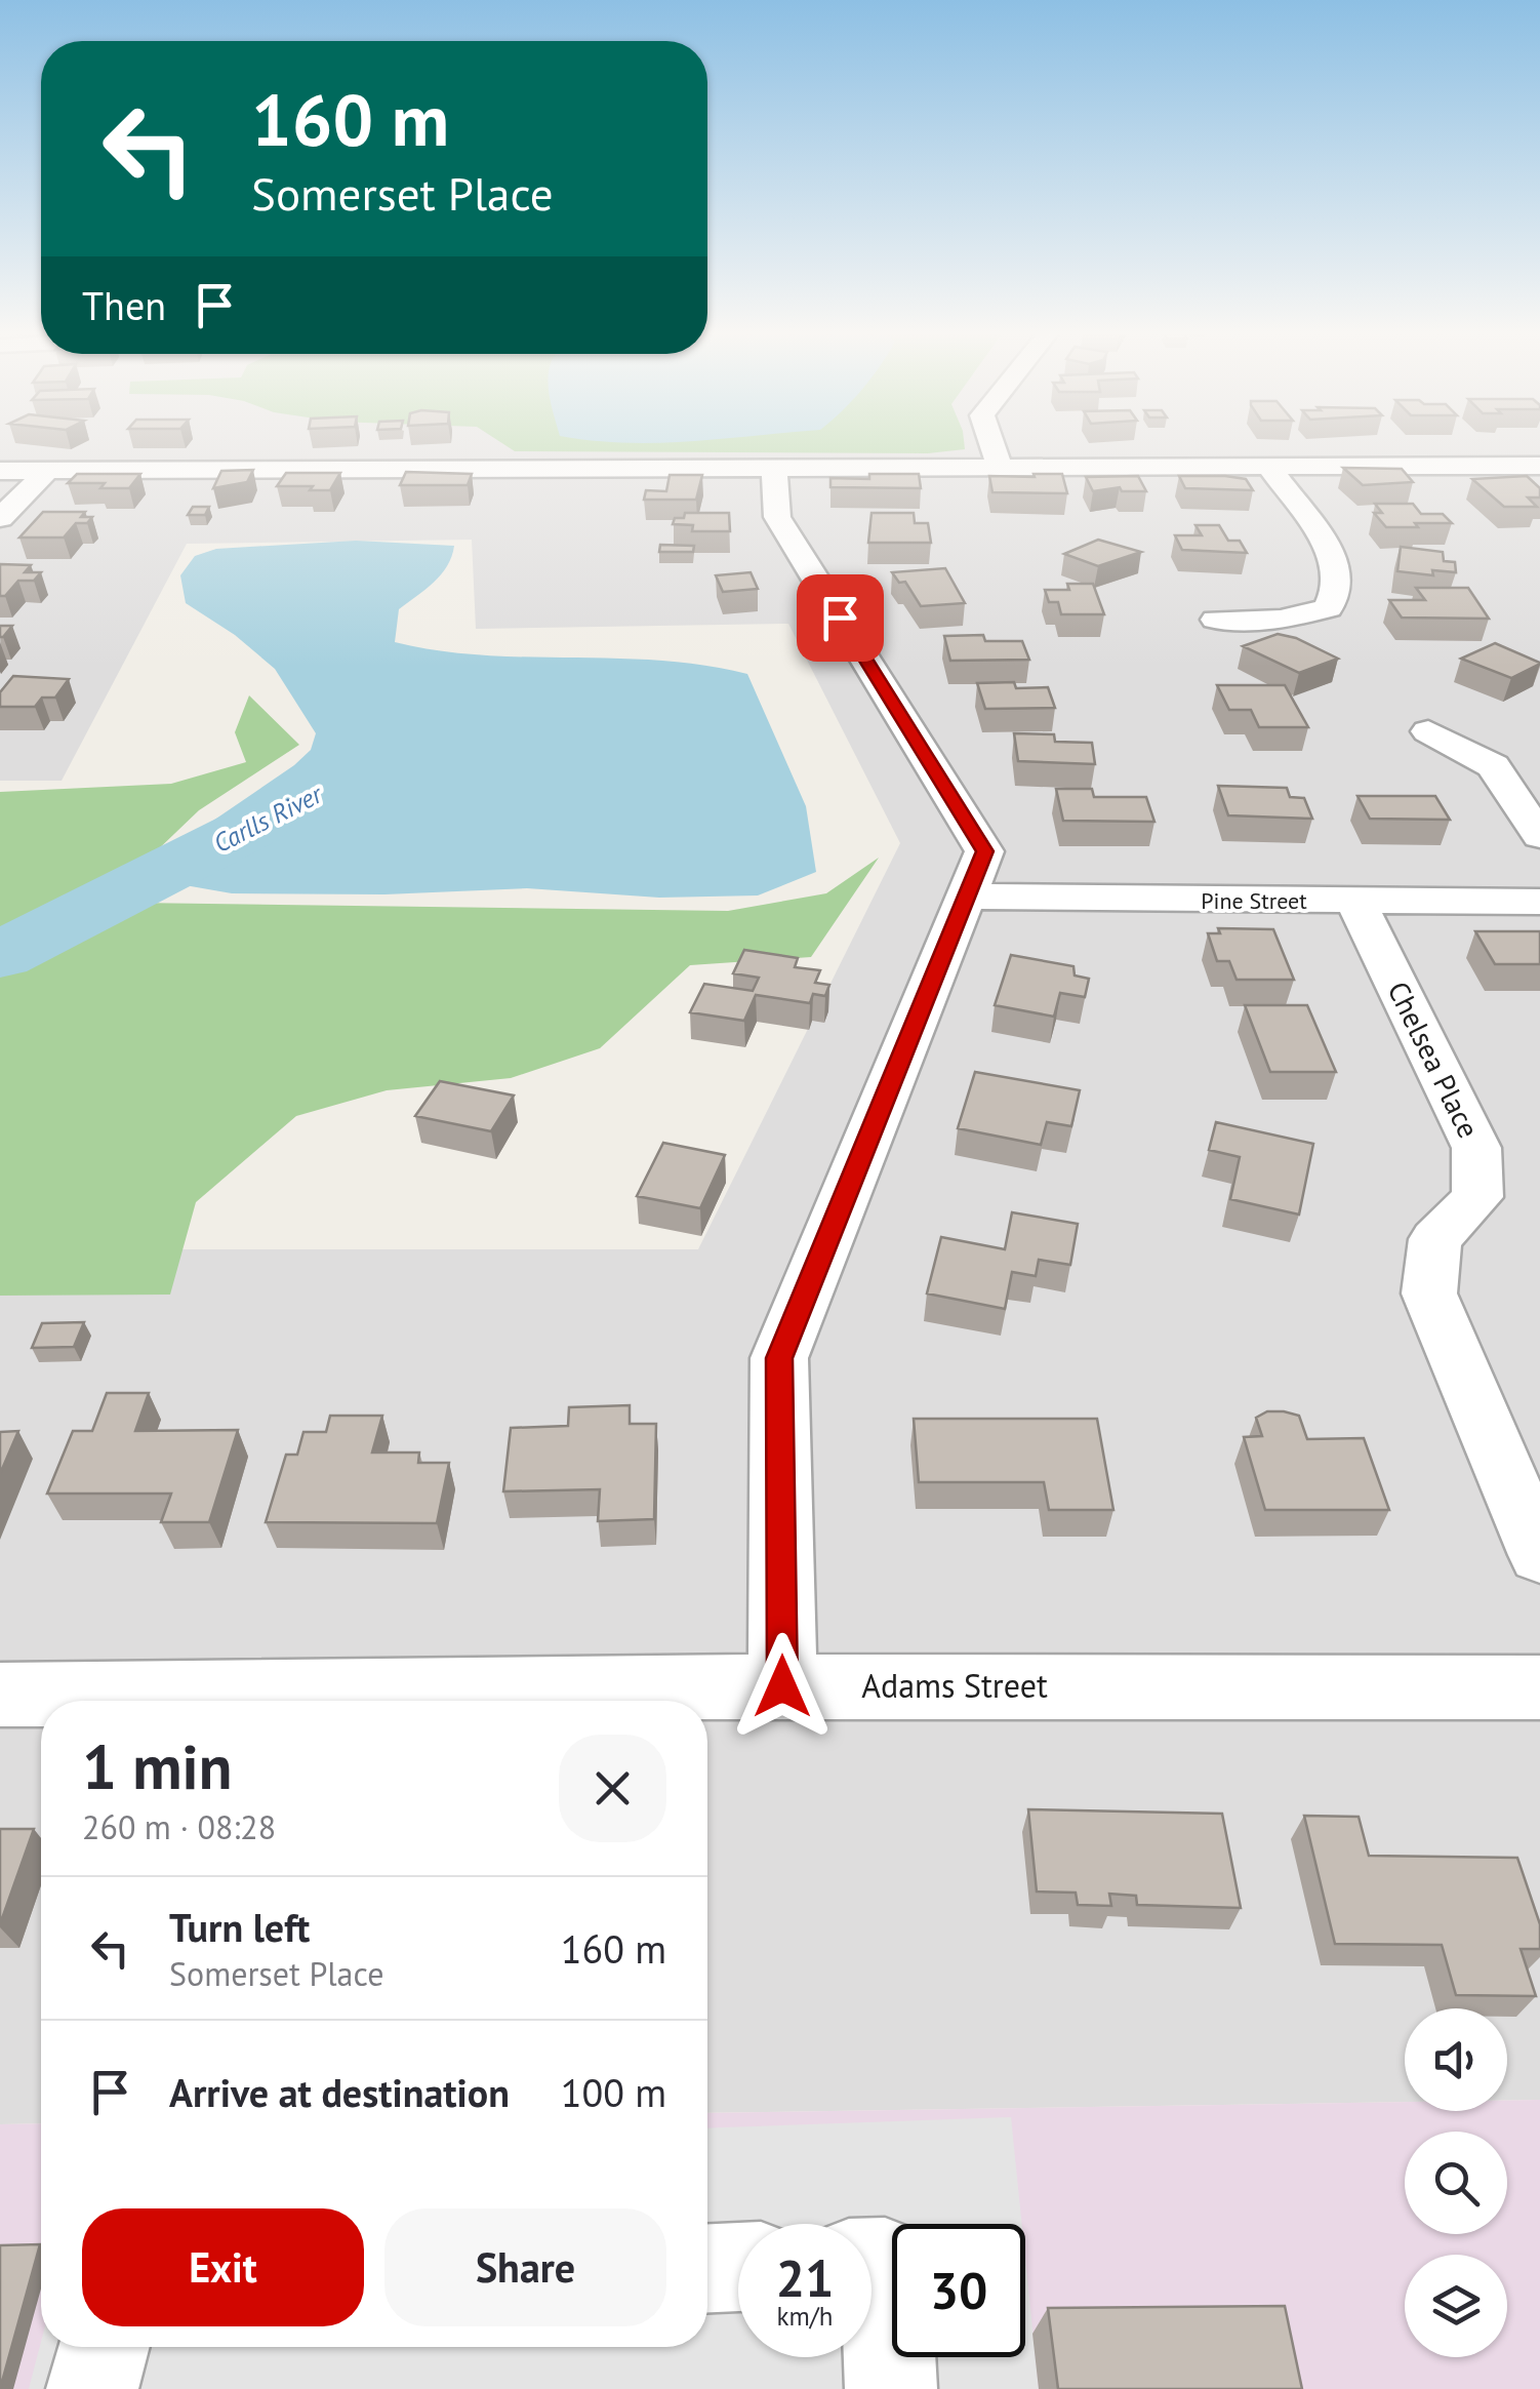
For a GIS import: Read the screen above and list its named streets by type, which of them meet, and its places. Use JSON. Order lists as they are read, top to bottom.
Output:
{
  "streets": {
    "street": ["Pine Street", "Chelsea Place", "Adams Street"]
  },
  "crossings": [
    ["Pine Street", "Chelsea Place"]
  ],
  "water": ["Carlls River"],
  "page": {
    "turn": ["160 m", "Somerset Place"],
    "then": "Then",
    "heading": ["1 min", "260 m · 08:28"],
    "list": [
      {
        "name": "Turn left",
        "note": "Somerset Place",
        "value": "160 m"
      },
      {
        "name": "Arrive at destination",
        "value": "100 m"
      }
    ],
    "buttons": ["Exit", "Share"],
    "speed": "21 km/h",
    "limit": "30"
  }
}
